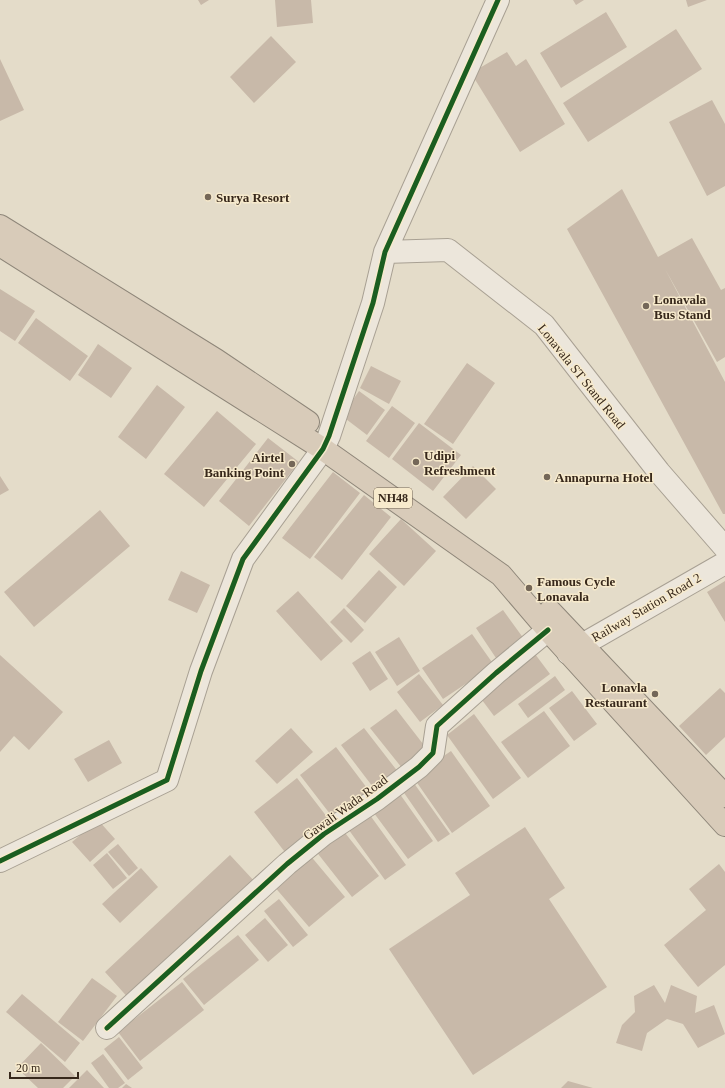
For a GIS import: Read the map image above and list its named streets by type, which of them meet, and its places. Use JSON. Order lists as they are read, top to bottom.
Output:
{
  "streets": {
    "highway": ["NH48"],
    "street": ["Lonavala ST Stand Road", "Railway Station Road 2", "Gawali Wada Road"]
  },
  "crossings": [
    ["NH48", "Railway Station Road 2"],
    ["NH48", "Gawali Wada Road"]
  ],
  "places": [
    "Surya Resort",
    "Lonavala Bus Stand",
    "Udipi Refreshment",
    "Airtel Banking Point",
    "Annapurna Hotel",
    "Famous Cycle Lonavala",
    "Lonavla Restaurant"
  ],
  "scale_bar": "20 m"
}
